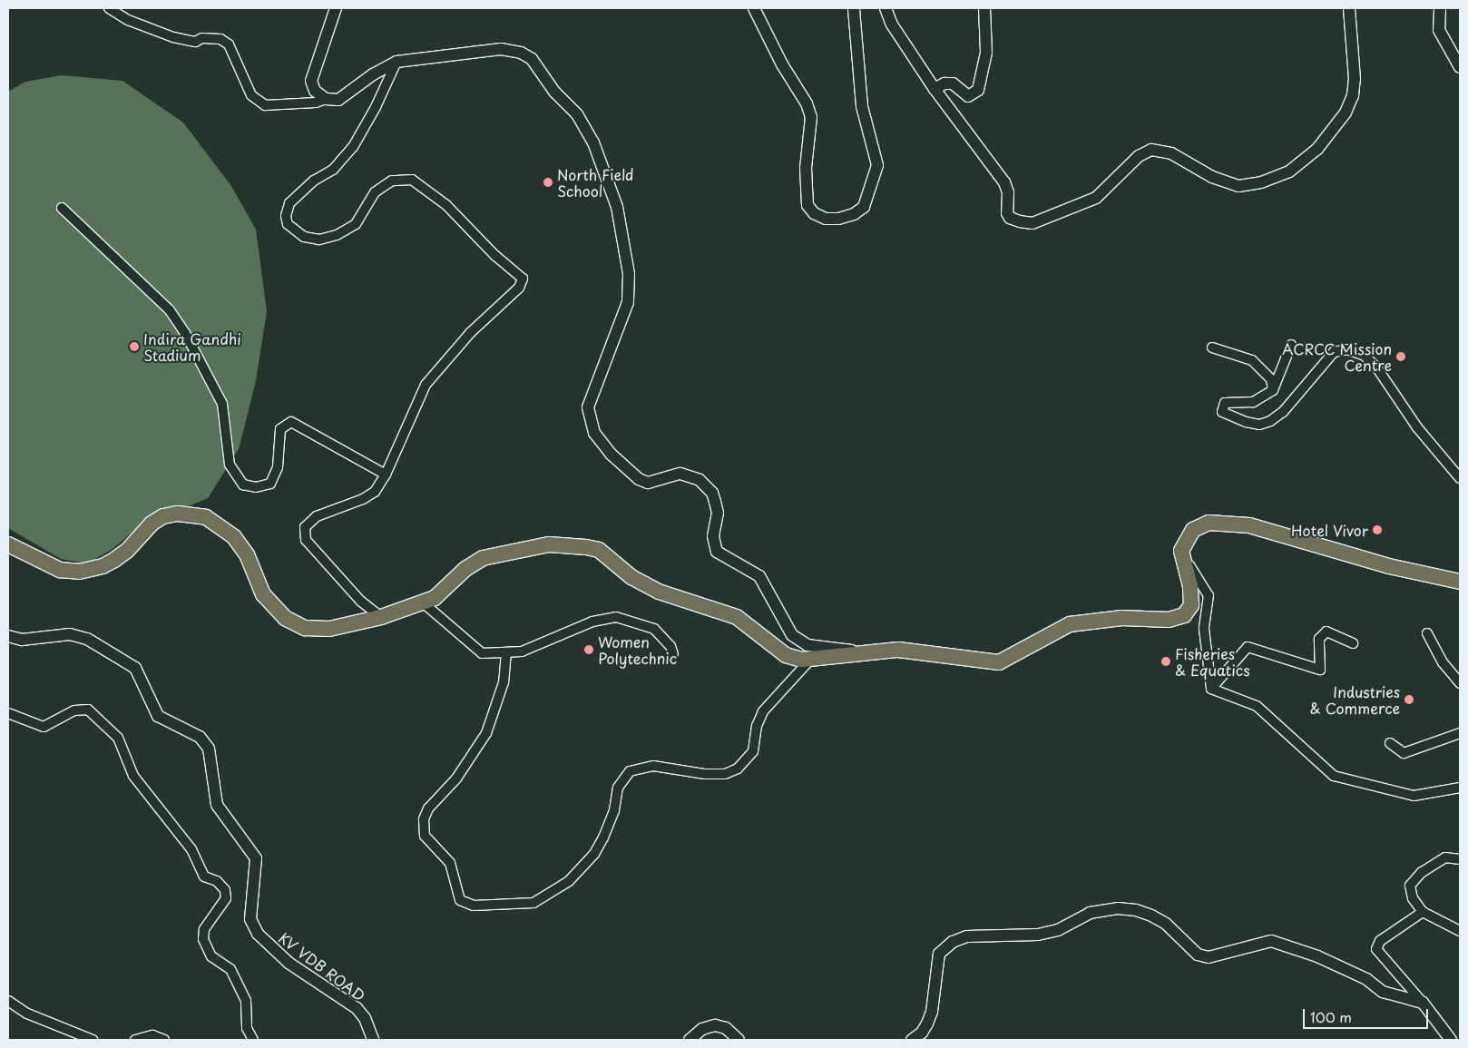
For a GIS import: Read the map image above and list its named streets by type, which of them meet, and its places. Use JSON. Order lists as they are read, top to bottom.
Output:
{
  "streets": {
    "street": ["KV VDB ROAD"]
  },
  "places": [
    "North Field School",
    "Indira Gandhi Stadium",
    "ACRCC Mission Centre",
    "Hotel Vivor",
    "Women Polytechnic",
    "Fisheries & Equatics",
    "Industries & Commerce"
  ],
  "scale_bar": "100 m"
}
